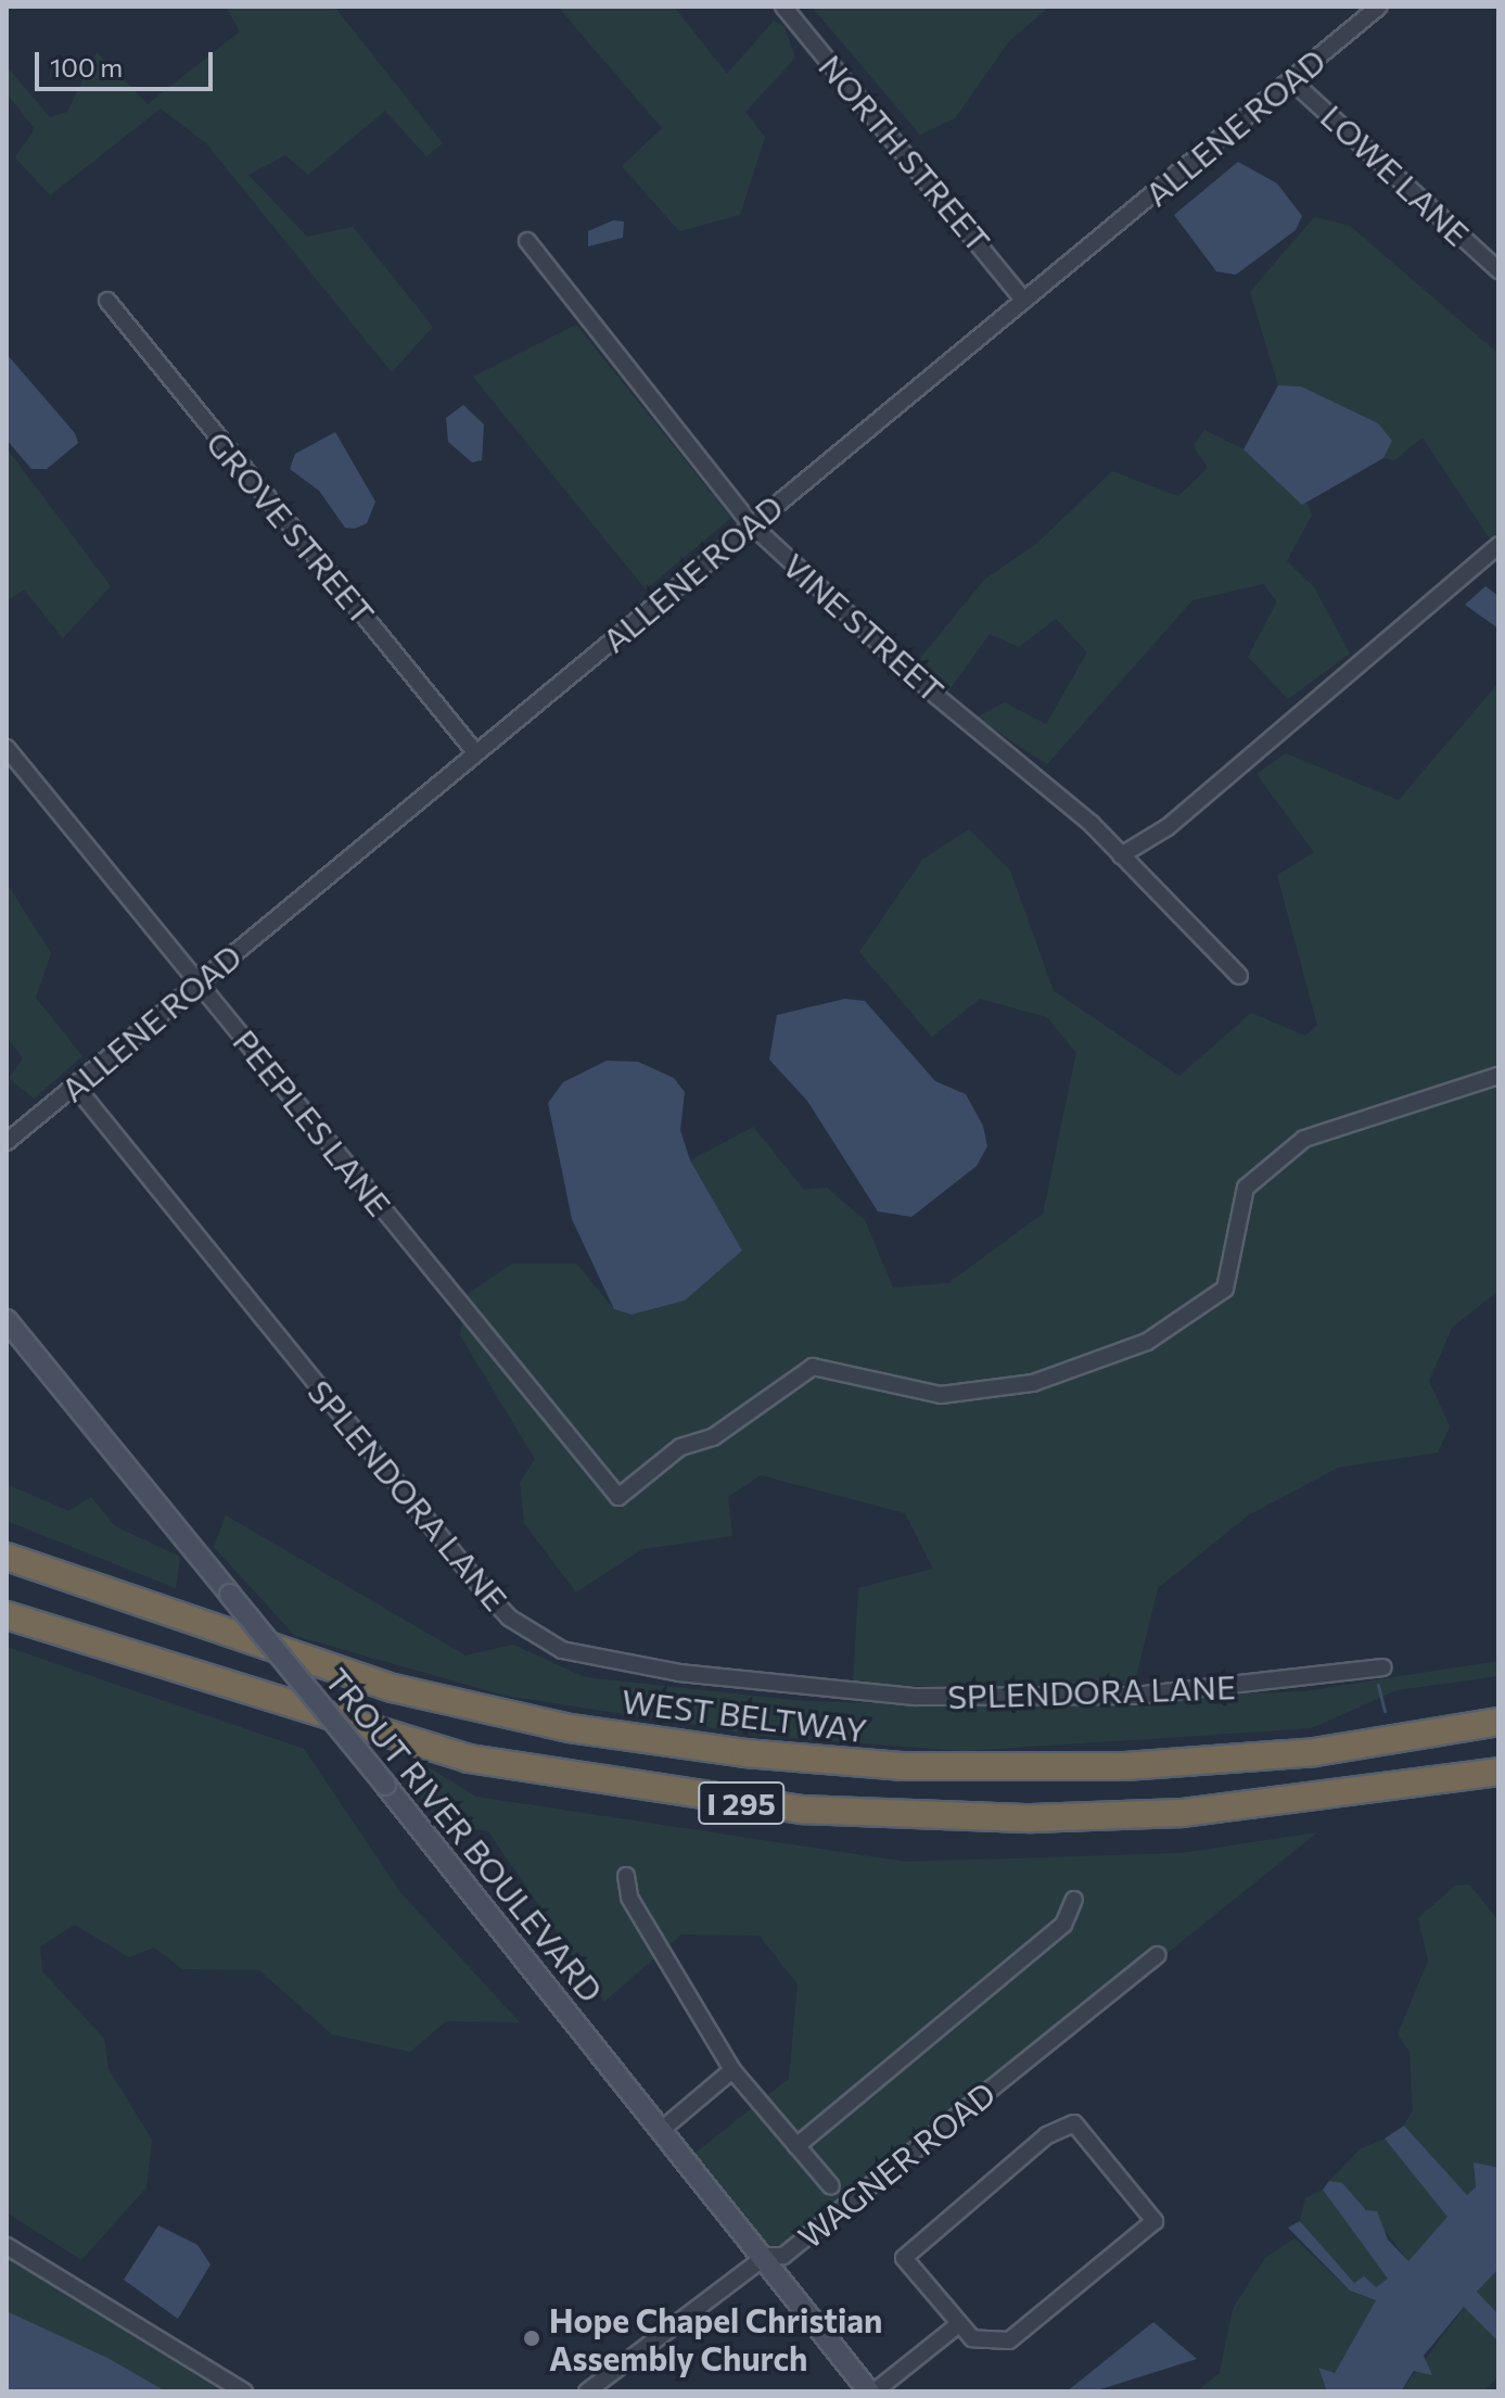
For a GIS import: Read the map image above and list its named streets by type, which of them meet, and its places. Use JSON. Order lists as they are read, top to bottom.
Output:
{
  "streets": {
    "highway": ["WEST BELTWAY", "I 295"],
    "street": [
      "ALLENE ROAD",
      "NORTH STREET",
      "LOWE LANE",
      "GROVE STREET",
      "VINE STREET",
      "PEEPLES LANE",
      "SPLENDORA LANE",
      "TROUT RIVER BOULEVARD",
      "WAGNER ROAD"
    ]
  },
  "crossings": [
    ["ALLENE ROAD", "NORTH STREET"],
    ["ALLENE ROAD", "LOWE LANE"],
    ["ALLENE ROAD", "GROVE STREET"],
    ["ALLENE ROAD", "VINE STREET"],
    ["ALLENE ROAD", "PEEPLES LANE"],
    ["ALLENE ROAD", "SPLENDORA LANE"],
    ["TROUT RIVER BOULEVARD", "WAGNER ROAD"]
  ],
  "places": ["Hope Chapel Christian Assembly Church"],
  "scale_bar": "100 m"
}
